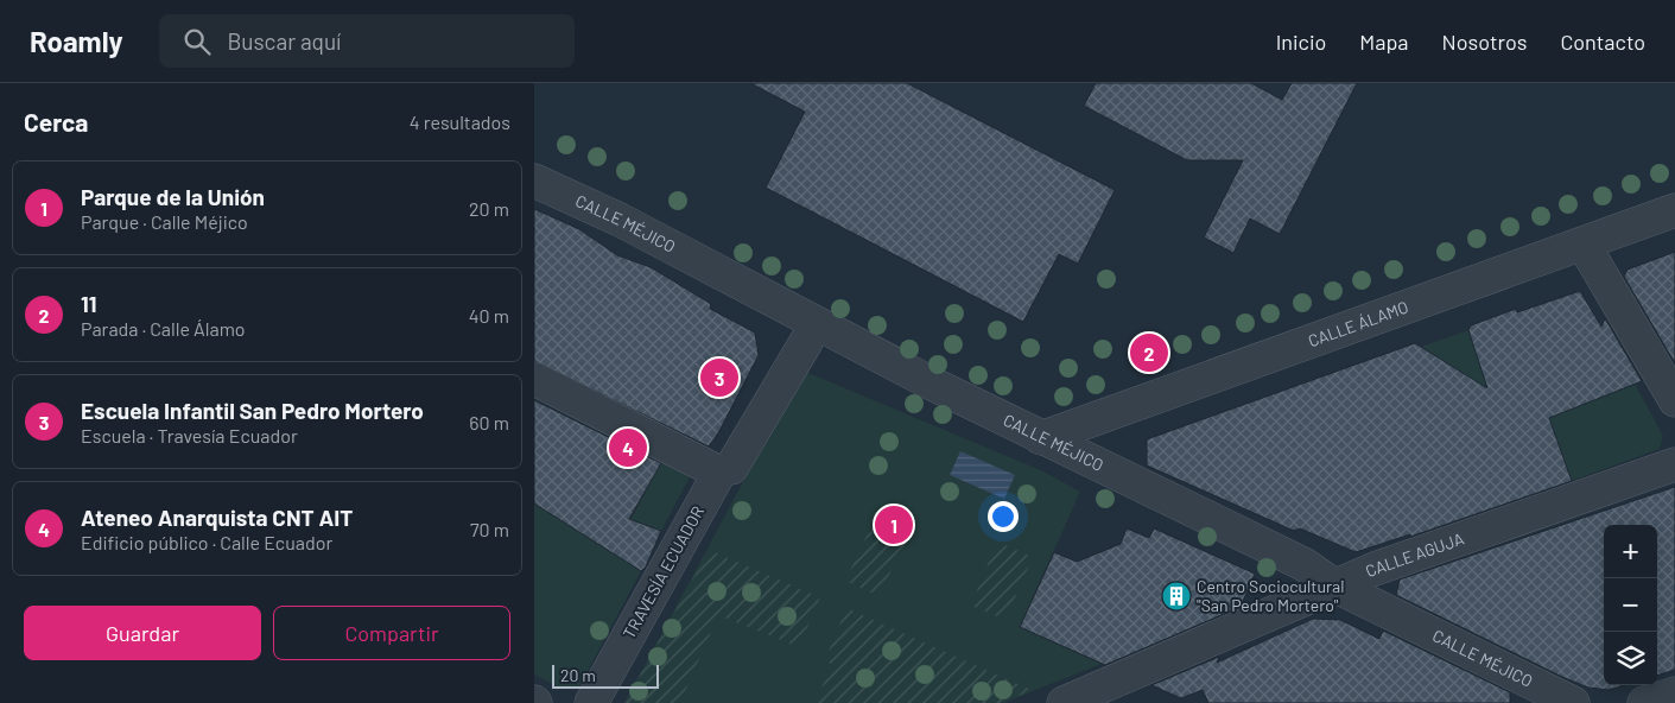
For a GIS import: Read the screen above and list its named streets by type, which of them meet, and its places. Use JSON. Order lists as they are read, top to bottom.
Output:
{
  "streets": {
    "street": [
      "CALLE MÉJICO",
      "CALLE ÁLAMO",
      "CALLE AGUJA",
      "TRAVESÍA ECUADOR"
    ]
  },
  "crossings": [
    ["CALLE MÉJICO", "CALLE ÁLAMO"],
    ["CALLE MÉJICO", "CALLE AGUJA"]
  ],
  "places": {
    "building": ["Centro Sociocultural \"San Pedro Mortero\""]
  },
  "scale_bar": "20 m",
  "page": {
    "header": "Roamly",
    "search": "Buscar aquí",
    "nav": [
      "Inicio",
      "Mapa",
      "Nosotros",
      "Contacto"
    ],
    "heading": ["Cerca", "4 resultados"],
    "list": [
      {
        "mark": "1",
        "name": "Parque de la Unión",
        "note": "Parque · Calle Méjico",
        "value": "20 m"
      },
      {
        "mark": "2",
        "name": "11",
        "note": "Parada · Calle Álamo",
        "value": "40 m"
      },
      {
        "mark": "3",
        "name": "Escuela Infantil San Pedro Mortero",
        "note": "Escuela · Travesía Ecuador",
        "value": "60 m"
      },
      {
        "mark": "4",
        "name": "Ateneo Anarquista CNT AIT",
        "note": "Edificio público · Calle Ecuador",
        "value": "70 m"
      }
    ],
    "pins": [
      "2",
      "3",
      "4",
      "1"
    ],
    "map_buttons": ["+", "−"],
    "buttons": ["Guardar", "Compartir"],
    "scale": "20 m"
  }
}
